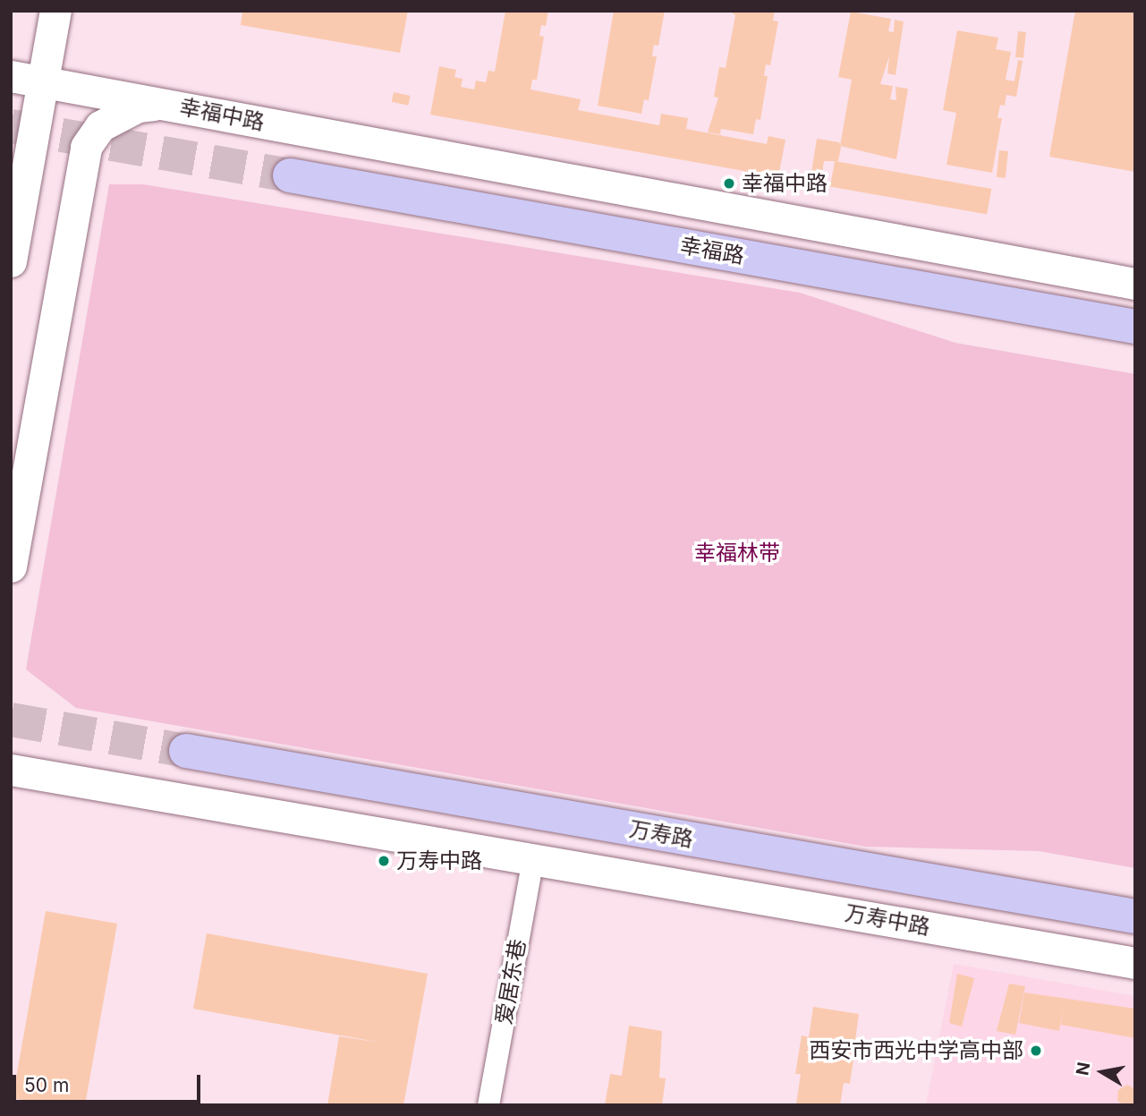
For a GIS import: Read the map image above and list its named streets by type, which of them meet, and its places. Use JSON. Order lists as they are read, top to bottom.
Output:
{
  "streets": {
    "main road": [
      "幸福中路",
      "幸福路",
      "万寿路",
      "万寿中路"
    ],
    "street": ["爱居东巷"]
  },
  "crossings": [
    ["万寿中路", "爱居东巷"]
  ],
  "parks": ["幸福林带"],
  "places": ["幸福中路", "万寿中路", "西安市西光中学高中部"],
  "scale_bar": "50 m",
  "north": "left"
}
